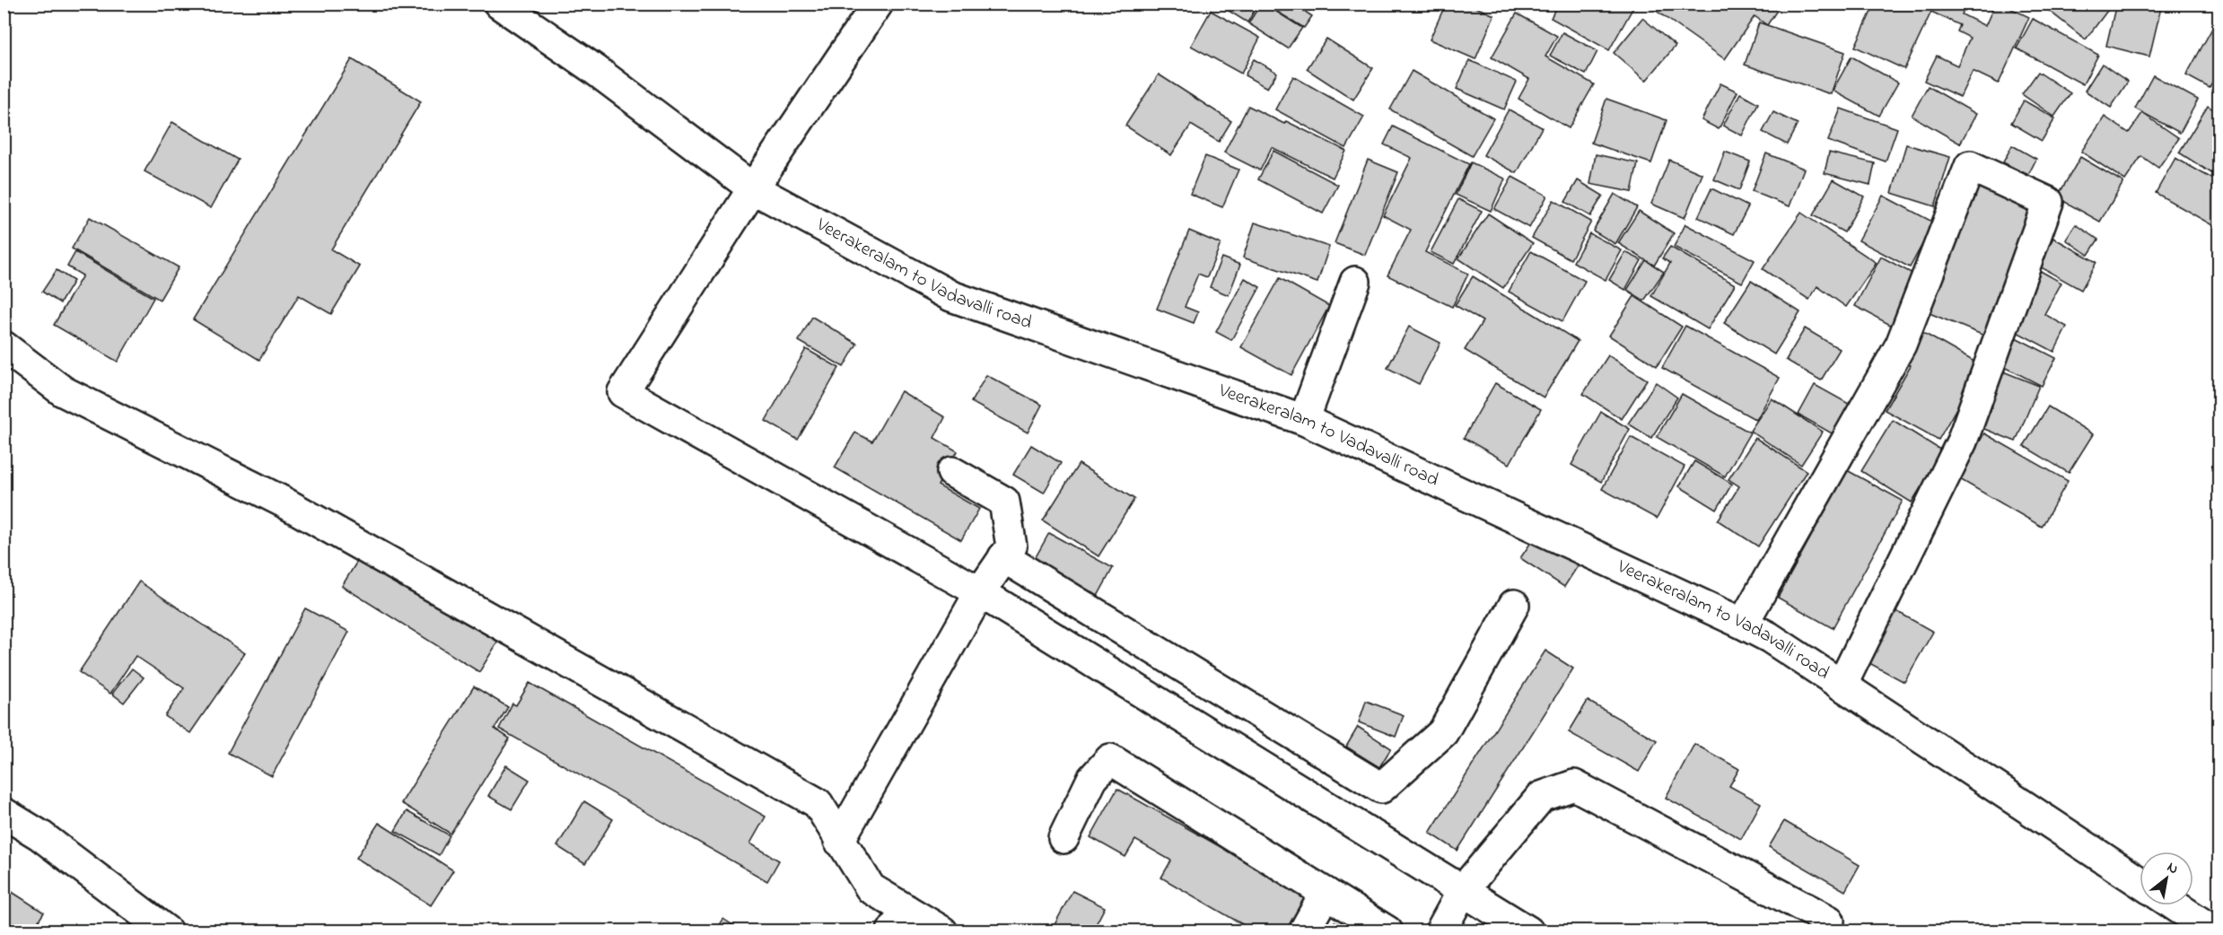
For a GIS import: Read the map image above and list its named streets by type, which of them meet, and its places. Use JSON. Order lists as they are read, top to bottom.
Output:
{
  "streets": {
    "street": ["Veerakeralam to Vadavalli road"]
  },
  "north": "top right"
}
